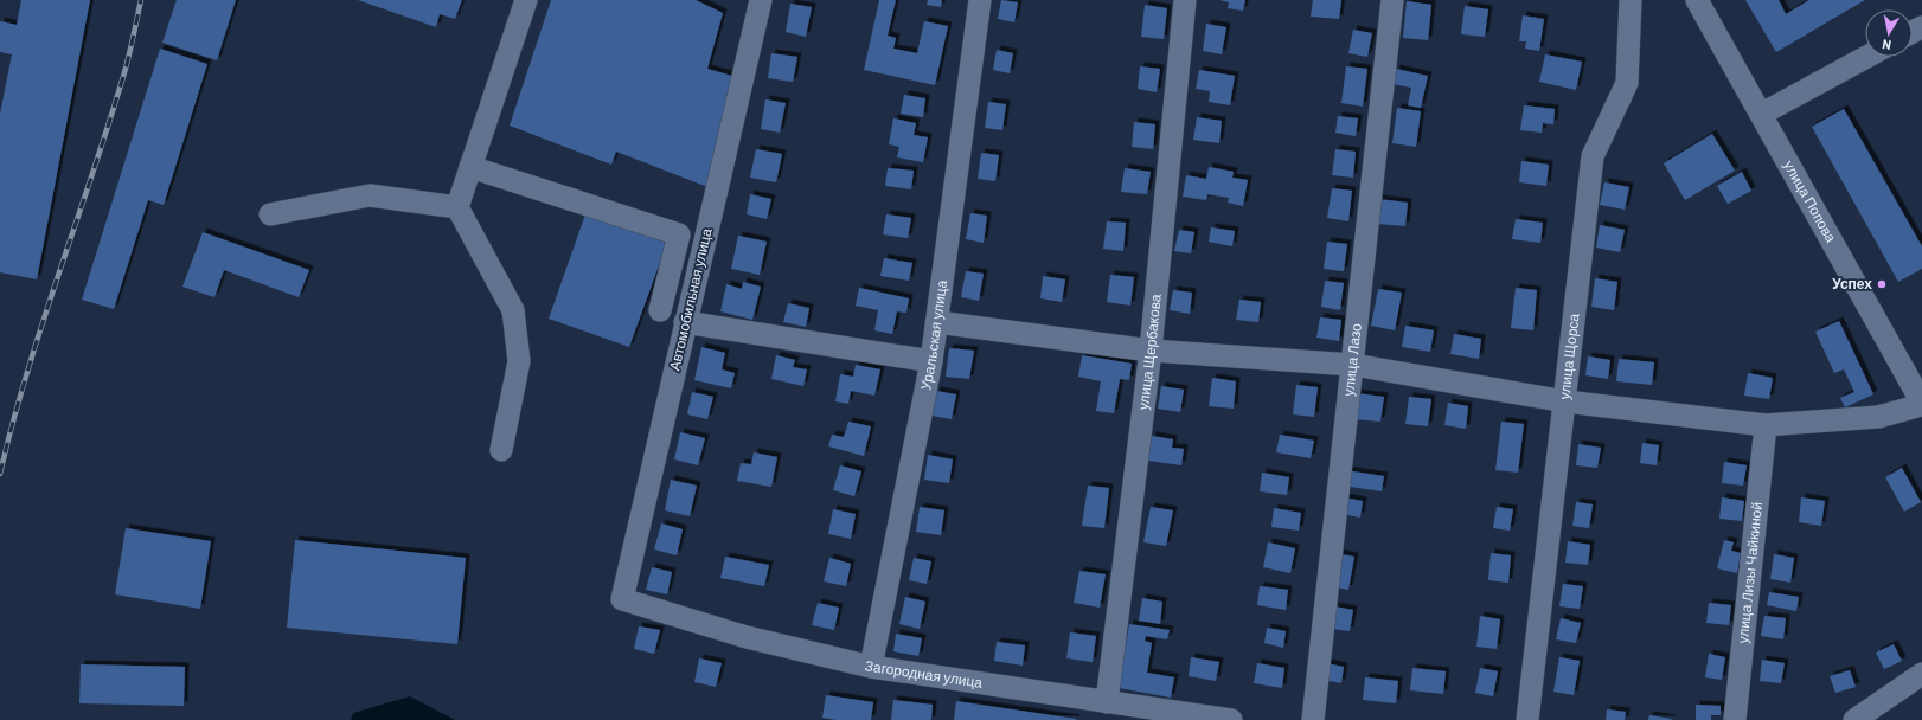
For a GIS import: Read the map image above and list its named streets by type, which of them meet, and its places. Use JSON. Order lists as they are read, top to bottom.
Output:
{
  "streets": {
    "street": [
      "улица Попова",
      "Автомобильная улица",
      "Уральская улица",
      "улица Щербакова",
      "улица Щорса",
      "улица Лазо",
      "улица Лизы Чайкиной",
      "Загородная улица"
    ]
  },
  "crossings": [
    ["Автомобильная улица", "Загородная улица"],
    ["Уральская улица", "Загородная улица"],
    ["улица Щербакова", "Загородная улица"]
  ],
  "places": ["Успех"],
  "north": "bottom"
}
